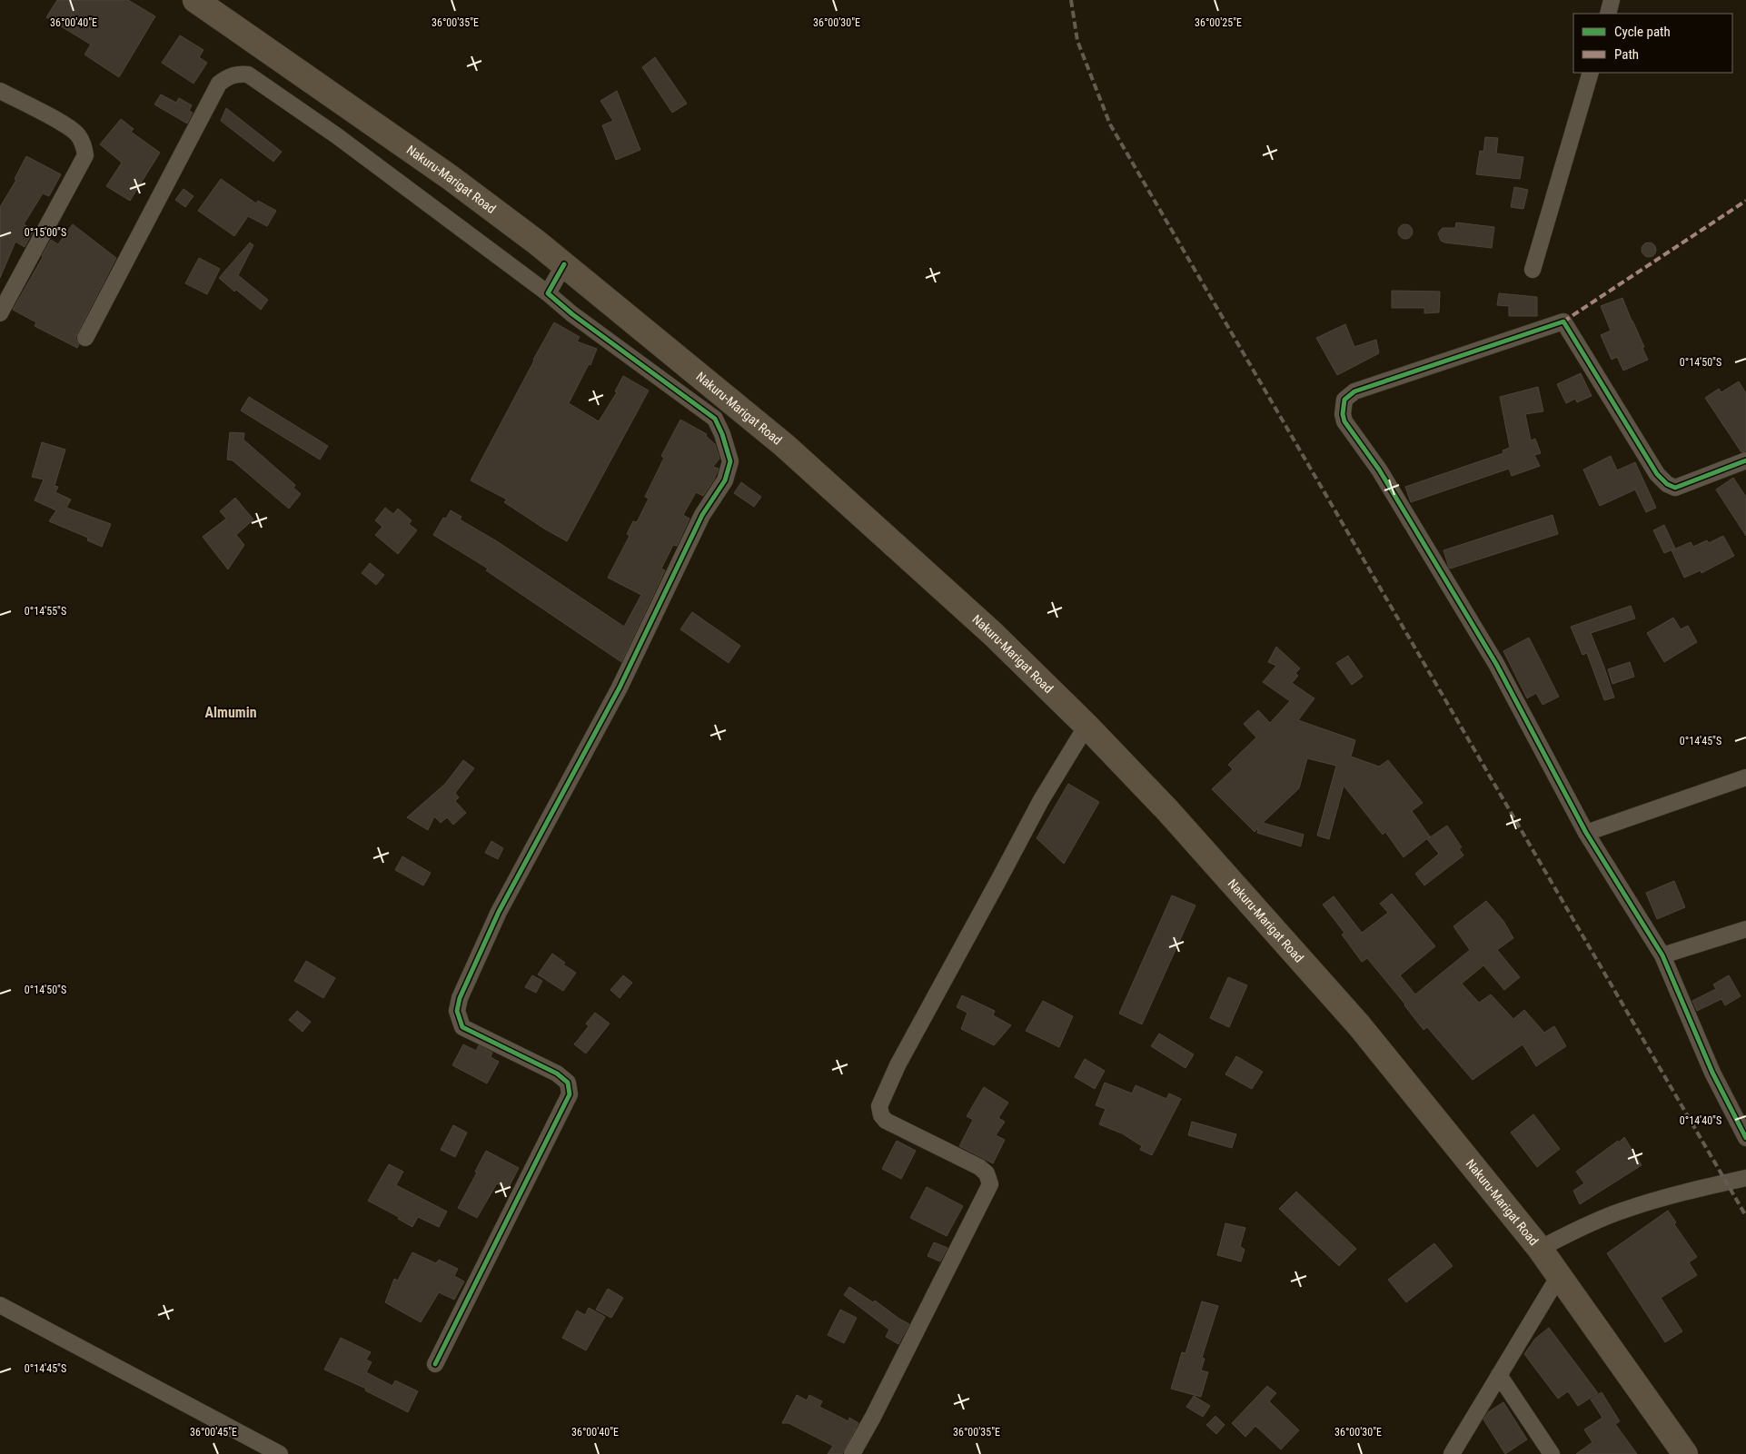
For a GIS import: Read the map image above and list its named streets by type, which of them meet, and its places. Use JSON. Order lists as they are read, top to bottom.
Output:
{
  "streets": {
    "main road": ["Nakuru-Marigat Road"]
  },
  "districts": ["Almumin"],
  "legend": ["Cycle path", "Path"],
  "coordinates": [
    "36°00'40\"E",
    "36°00'35\"E",
    "36°00'30\"E",
    "36°00'25\"E",
    "0°15'00\"S",
    "0°14'50\"S",
    "0°14'55\"S",
    "0°14'45\"S",
    "0°14'40\"S",
    "36°00'45\"E"
  ]
}
